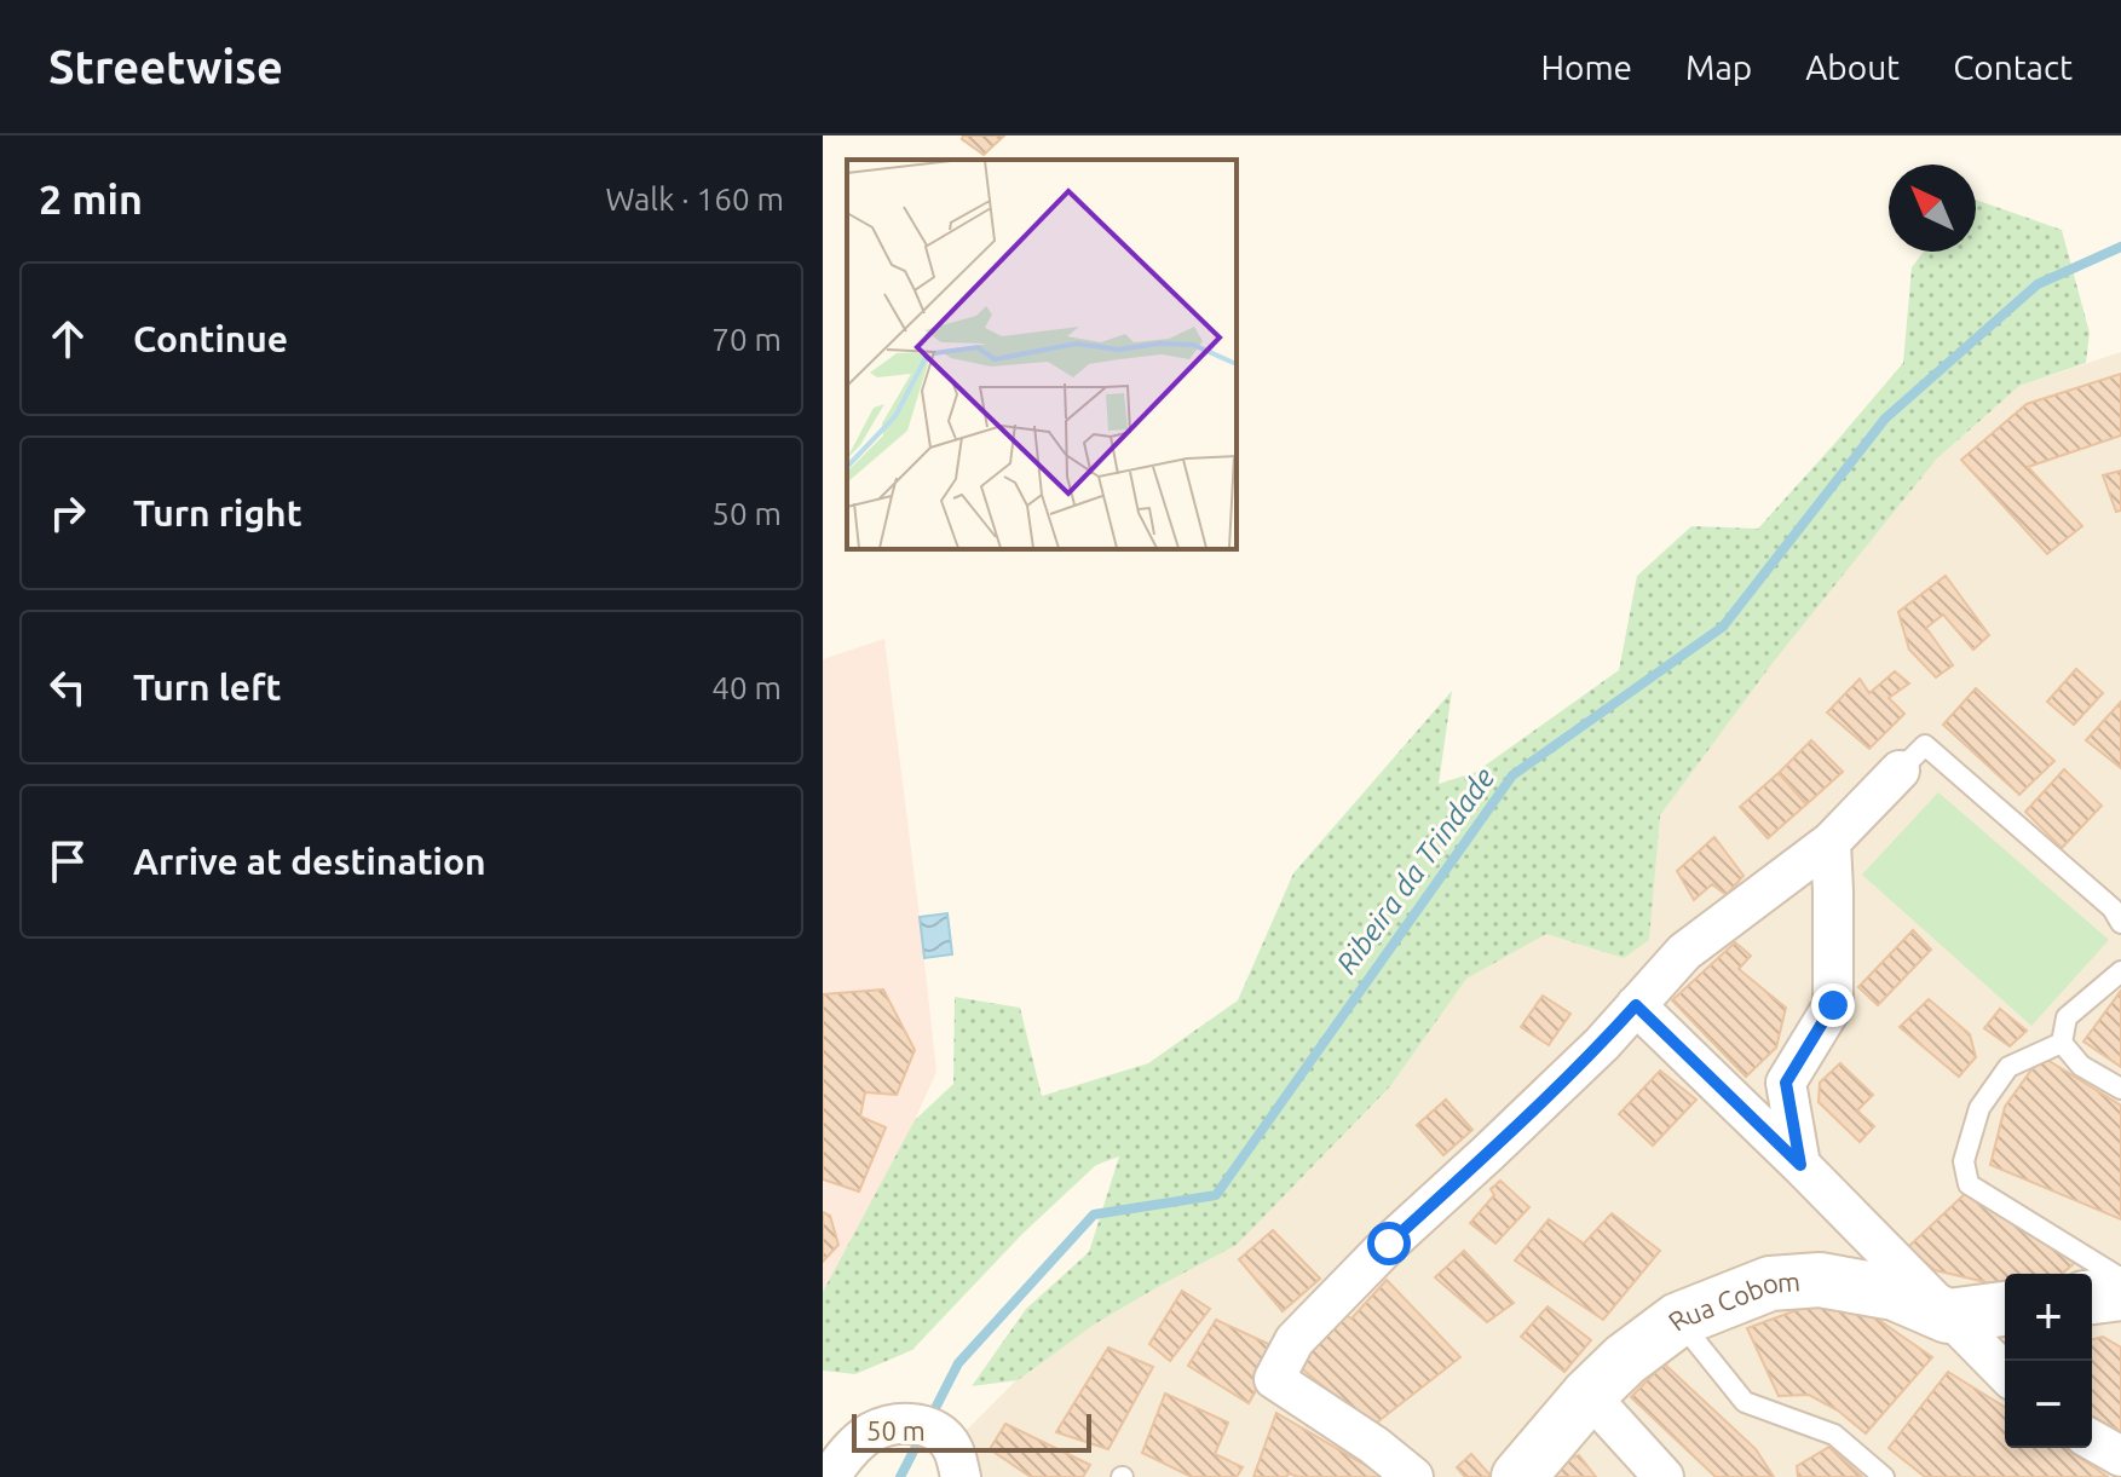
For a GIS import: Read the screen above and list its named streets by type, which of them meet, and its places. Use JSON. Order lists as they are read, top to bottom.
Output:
{
  "streets": {
    "street": ["Rua Cobom"]
  },
  "water": ["Ribeira da Trindade"],
  "scale_bar": "50 m",
  "north": "top left",
  "page": {
    "header": "Streetwise",
    "nav": [
      "Home",
      "Map",
      "About",
      "Contact"
    ],
    "heading": ["2 min", "Walk · 160 m"],
    "list": [
      ["Continue", "70 m"],
      ["Turn right", "50 m"],
      ["Turn left", "40 m"],
      "Arrive at destination"
    ],
    "map_buttons": ["+", "−"],
    "scale": "50 m"
  }
}
